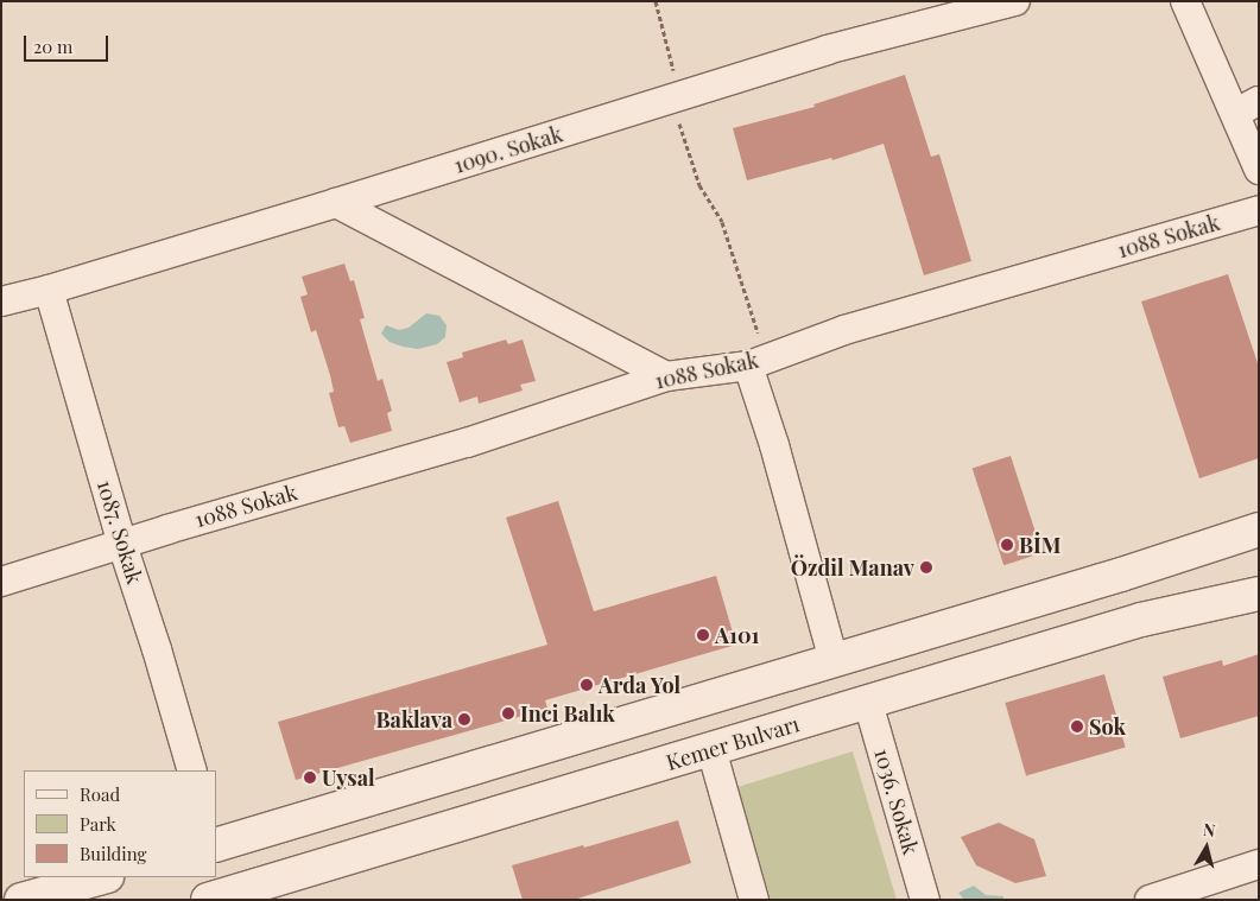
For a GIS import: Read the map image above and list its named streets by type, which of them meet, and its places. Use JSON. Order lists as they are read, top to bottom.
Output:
{
  "streets": {
    "main road": ["Kemer Bulvarı"],
    "street": [
      "1090. Sokak",
      "1088 Sokak",
      "1087. Sokak",
      "1036. Sokak"
    ]
  },
  "crossings": [
    ["1090. Sokak", "1087. Sokak"],
    ["1088 Sokak", "1087. Sokak"],
    ["Kemer Bulvarı", "1036. Sokak"]
  ],
  "places": [
    "BİM",
    "Özdil Manav",
    "A101",
    "Arda Yol",
    "Inci Balık",
    "Baklava",
    "Sok",
    "Uysal"
  ],
  "legend": ["Road", "Park", "Building"],
  "scale_bar": "20 m",
  "north": "top"
}
